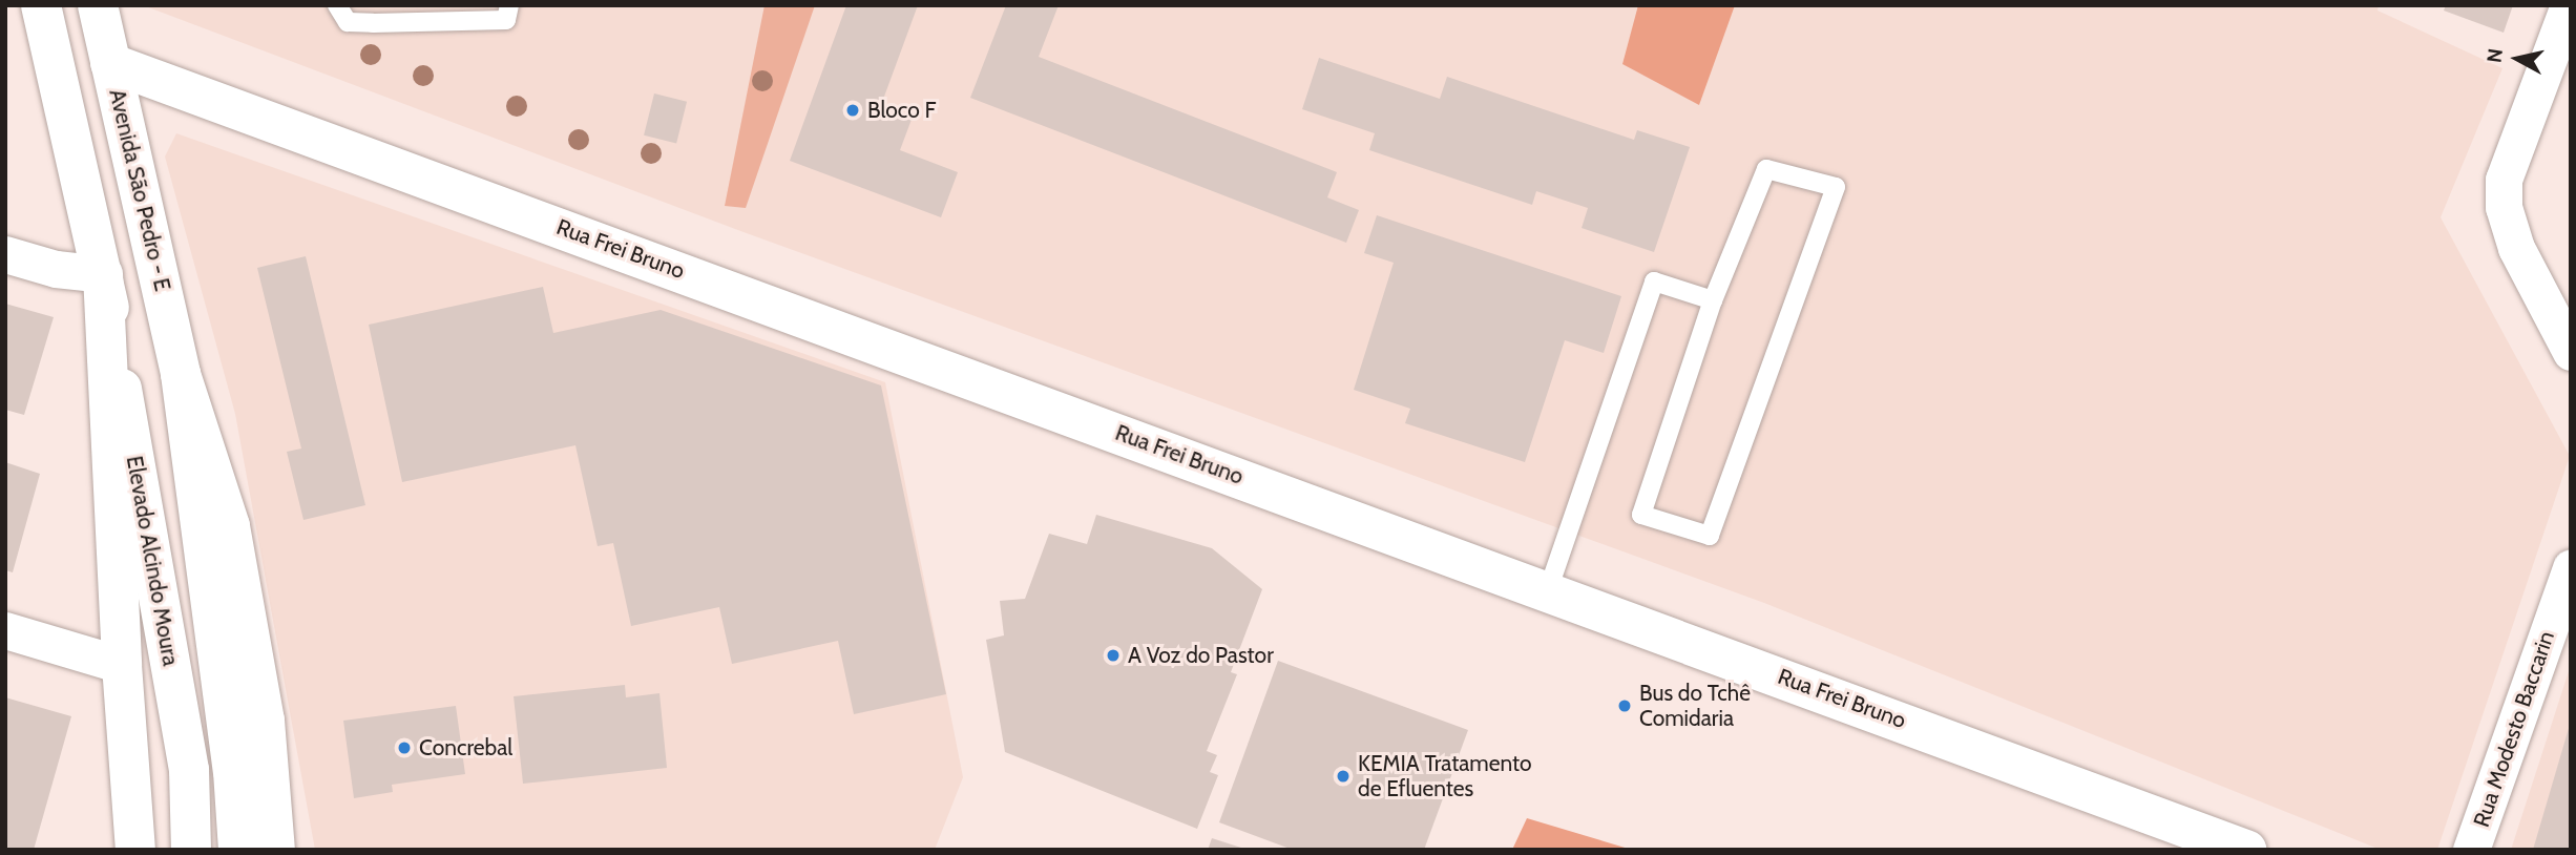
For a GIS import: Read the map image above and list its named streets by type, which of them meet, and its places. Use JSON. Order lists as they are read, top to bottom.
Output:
{
  "streets": {
    "main road": ["Avenida São Pedro - E", "Rua Frei Bruno", "Elevado Alcindo Moura"],
    "street": ["Rua Modesto Baccarin"]
  },
  "crossings": [
    ["Avenida São Pedro - E", "Rua Frei Bruno"]
  ],
  "places": [
    "Bloco F",
    "A Voz do Pastor",
    "Bus do Tchê Comidaria",
    "Concrebal",
    "KEMIA Tratamento de Efluentes"
  ],
  "north": "left"
}
